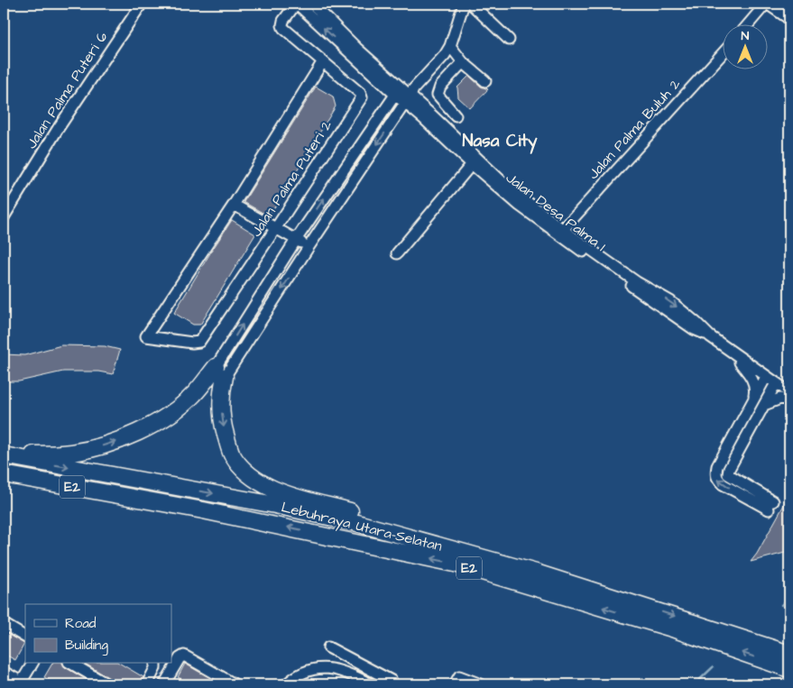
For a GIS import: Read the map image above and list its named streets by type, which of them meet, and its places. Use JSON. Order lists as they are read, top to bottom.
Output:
{
  "streets": {
    "highway": ["E2", "Lebuhraya Utara–Selatan"],
    "street": [
      "Jalan Palma Puteri 6",
      "Jalan Palma Buluh 2",
      "Jalan Palma Puteri 2",
      "Jalan Desa Palma 1"
    ]
  },
  "crossings": [
    ["Jalan Palma Buluh 2", "Jalan Desa Palma 1"]
  ],
  "districts": ["Nasa City"],
  "legend": ["Road", "Building"],
  "north": "top"
}
